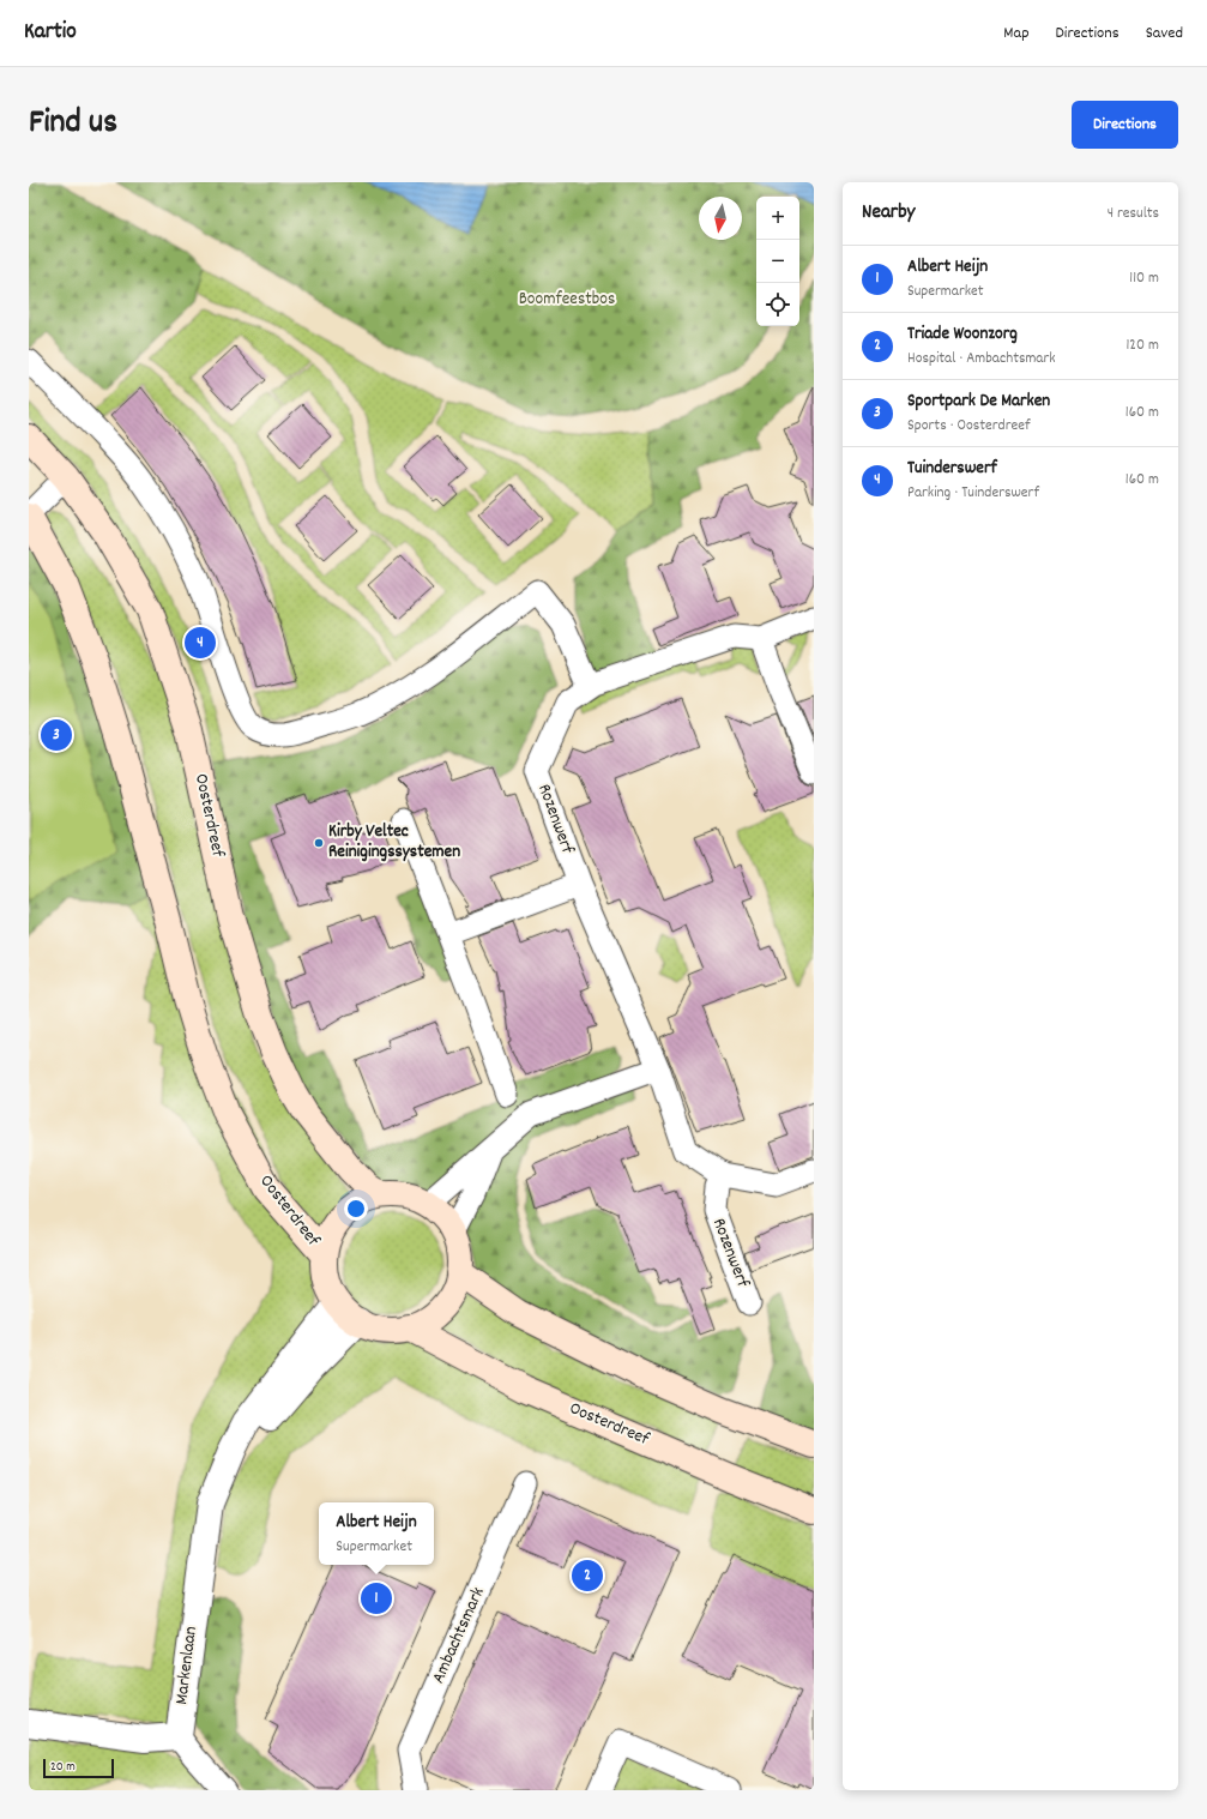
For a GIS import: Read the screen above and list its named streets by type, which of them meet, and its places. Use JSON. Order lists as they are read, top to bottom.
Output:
{
  "streets": {
    "main road": ["Oosterdreef"],
    "street": ["Rozenwerf", "Ambachtsmark", "Markenlaan"]
  },
  "crossings": [
    ["Oosterdreef", "Markenlaan"]
  ],
  "parks": ["Boomfeestbos"],
  "places": ["Kirby Veltec Reinigingssystemen"],
  "scale_bar": "20 m",
  "north": "bottom",
  "page": {
    "header": "Kartio",
    "nav": ["Map", "Directions", "Saved"],
    "title": "Find us",
    "buttons": "Directions",
    "heading": ["Nearby", "4 results"],
    "map_buttons": ["+", "−"],
    "list": [
      {
        "mark": "1",
        "name": "Albert Heijn",
        "note": "Supermarket",
        "value": "110 m"
      },
      {
        "mark": "2",
        "name": "Triade Woonzorg",
        "note": "Hospital · Ambachtsmark",
        "value": "120 m"
      },
      {
        "mark": "3",
        "name": "Sportpark De Marken",
        "note": "Sports · Oosterdreef",
        "value": "160 m"
      },
      {
        "mark": "4",
        "name": "Tuinderswerf",
        "note": "Parking · Tuinderswerf",
        "value": "160 m"
      }
    ],
    "pins": [
      "4",
      "3",
      "2",
      "1"
    ],
    "popup": ["Albert Heijn", "Supermarket"],
    "scale": "20 m"
  }
}
